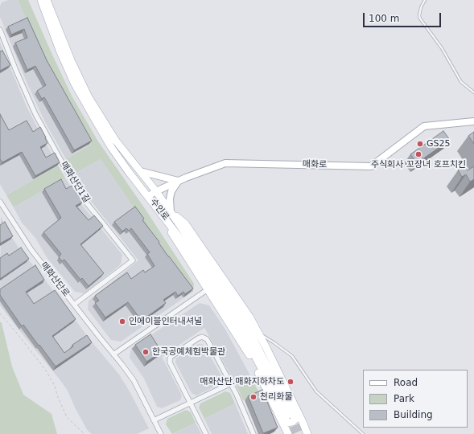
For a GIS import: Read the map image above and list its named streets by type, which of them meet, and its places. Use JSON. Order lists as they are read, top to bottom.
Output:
{
  "streets": {
    "main road": ["수인로"],
    "street": ["매화로", "매화산단1길", "매화산단로"]
  },
  "crossings": [
    ["매화로", "수인로"],
    ["매화산단1길", "매화산단로"]
  ],
  "places": [
    "GS25",
    "주식회사 꼬장녀 호프치킨",
    "인에이블인터내셔널",
    "한국공예체험박물관",
    "매화산단.매화지하차도",
    "천리화물"
  ],
  "legend": ["Road", "Park", "Building"],
  "scale_bar": "100 m"
}
